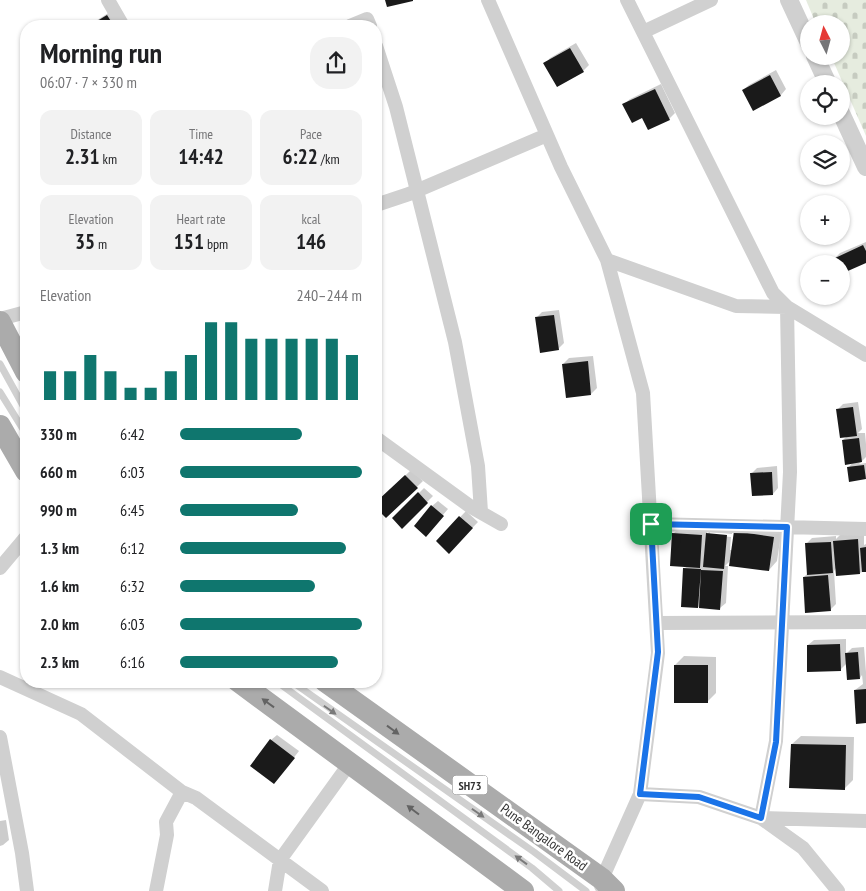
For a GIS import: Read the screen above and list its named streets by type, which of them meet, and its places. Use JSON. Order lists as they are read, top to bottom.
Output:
{
  "streets": {
    "main road": ["SH73", "Pune Bangalore Road"]
  },
  "north": "top",
  "page": {
    "map_buttons": ["+", "−"],
    "heading": ["Morning run", "06:07 · 7 × 330 m"],
    "stats": [
      ["Distance", "2.31 km"],
      ["Time", "14:42"],
      ["Pace", "6:22 /km"],
      ["Elevation", "35 m"],
      ["Heart rate", "151 bpm"],
      ["kcal", "146"]
    ],
    "chart": ["Elevation", "240–244 m"],
    "list": [
      {
        "name": "330 m",
        "note": "6:42"
      },
      {
        "name": "660 m",
        "note": "6:03"
      },
      {
        "name": "990 m",
        "note": "6:45"
      },
      {
        "name": "1.3 km",
        "note": "6:12"
      },
      {
        "name": "1.6 km",
        "note": "6:32"
      },
      {
        "name": "2.0 km",
        "note": "6:03"
      },
      {
        "name": "2.3 km",
        "note": "6:16"
      }
    ]
  }
}
